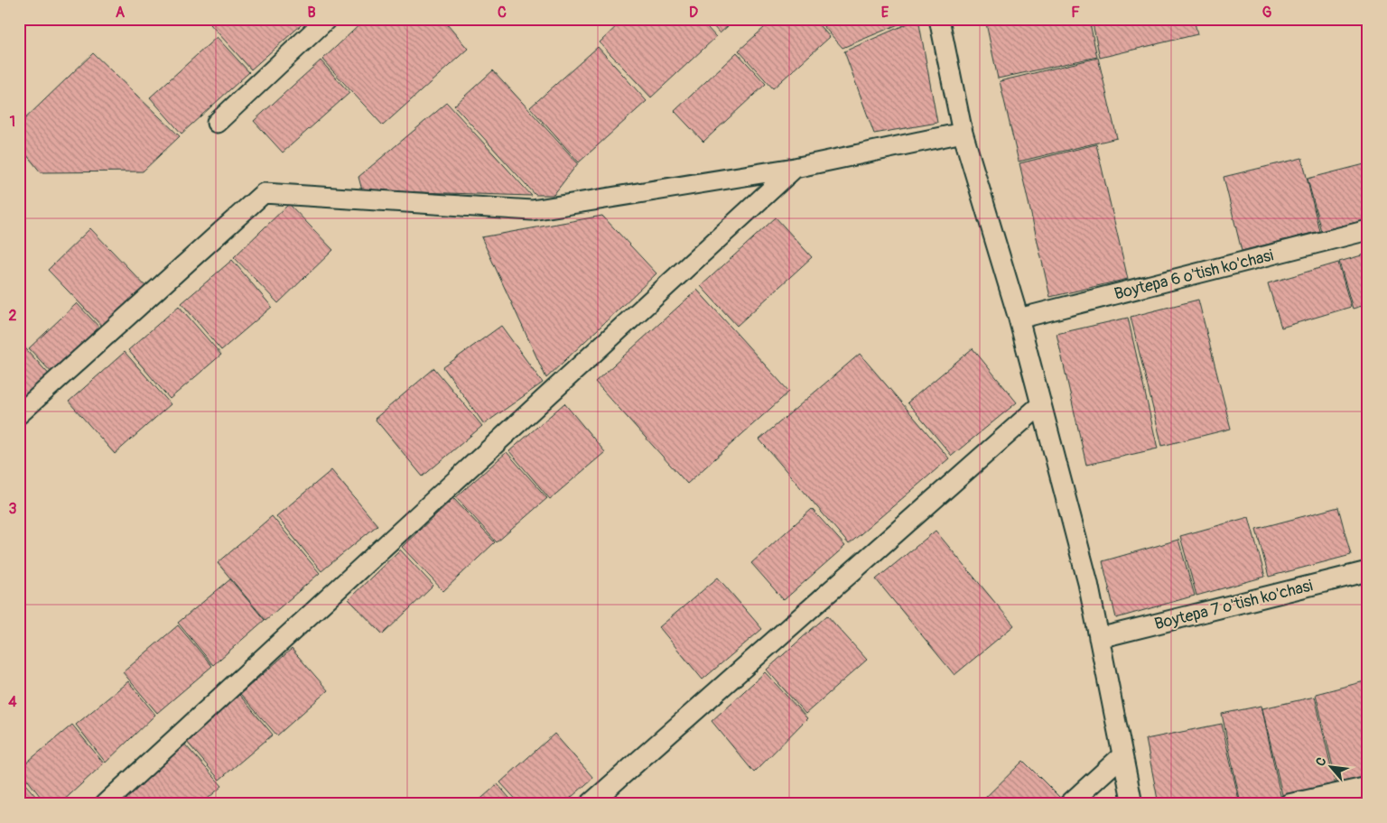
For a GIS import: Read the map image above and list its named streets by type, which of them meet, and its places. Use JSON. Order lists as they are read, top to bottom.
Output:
{
  "streets": {
    "street": ["Boytepa 6 o'tish ko'chasi", "Boytepa 7 o'tish ko'chasi"]
  },
  "north": "top left",
  "grid": {
    "columns": [
      "A",
      "B",
      "C",
      "D",
      "E",
      "F",
      "G"
    ],
    "rows": [
      "1",
      "2",
      "3",
      "4"
    ]
  }
}
